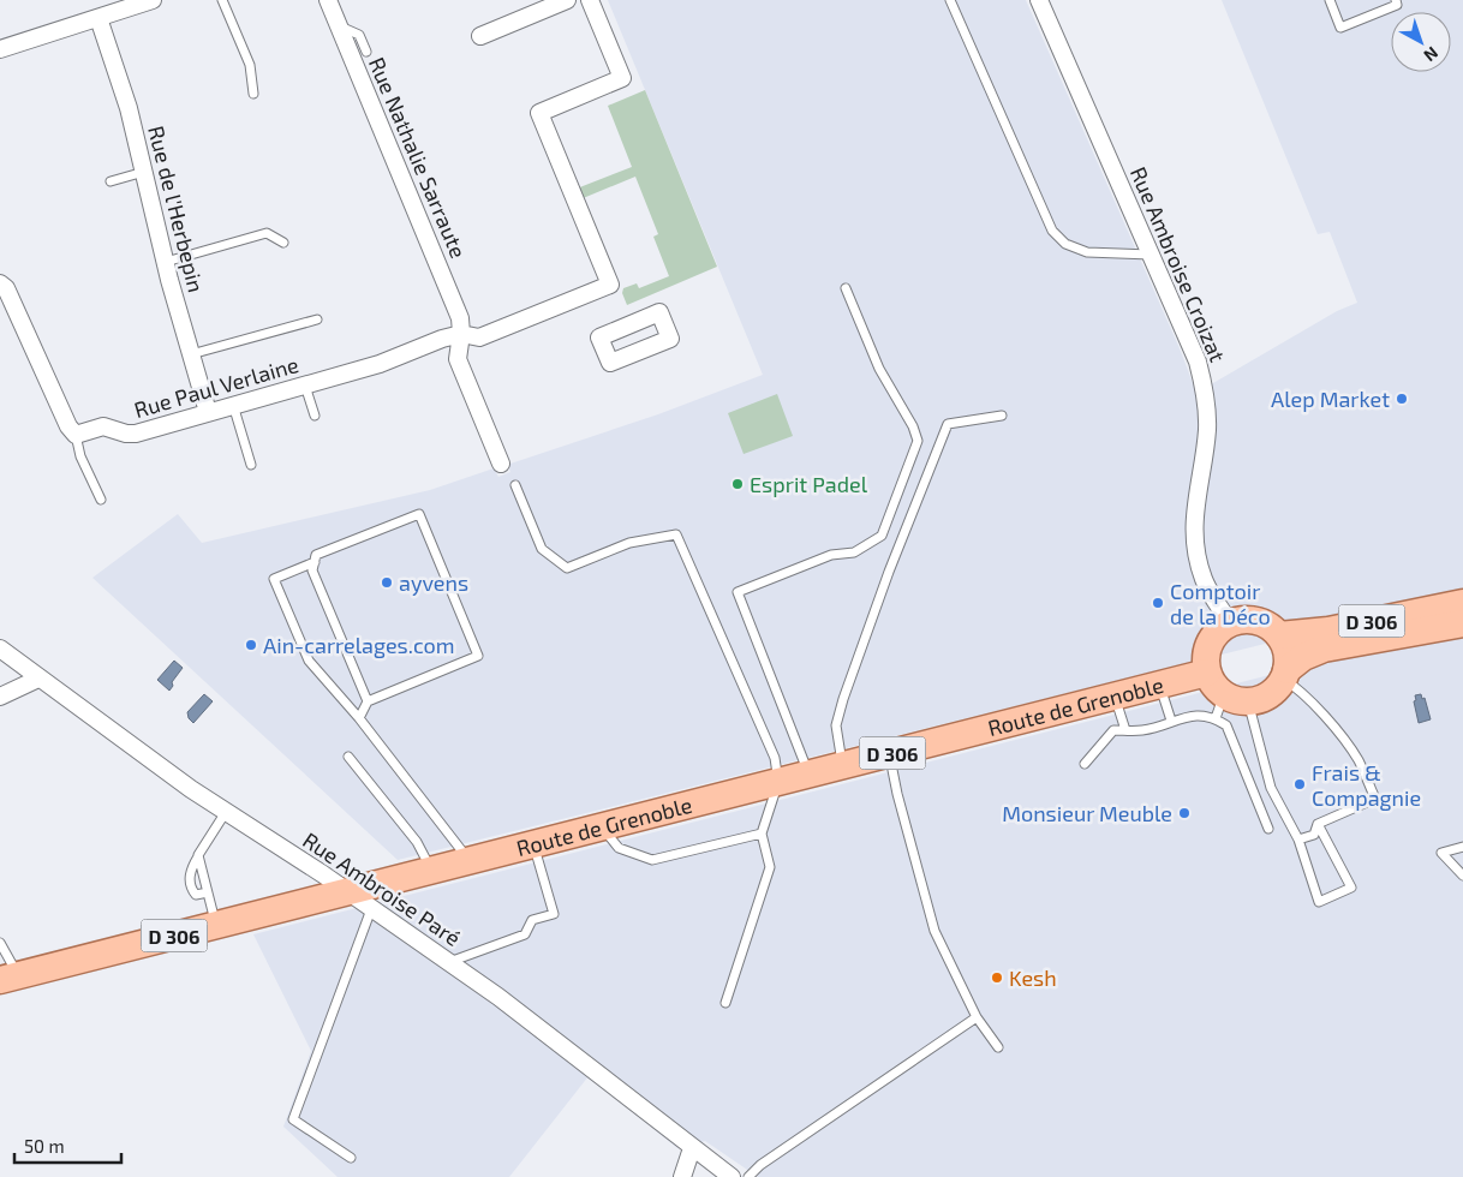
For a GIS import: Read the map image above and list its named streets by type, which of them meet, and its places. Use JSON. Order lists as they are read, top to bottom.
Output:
{
  "streets": {
    "main road": ["D 306", "Route de Grenoble"],
    "street": [
      "Rue Nathalie Sarraute",
      "Rue de l'Herbepin",
      "Rue Ambroise Croizat",
      "Rue Paul Verlaine",
      "Rue Ambroise Paré"
    ]
  },
  "crossings": [
    ["Rue Nathalie Sarraute", "Rue Paul Verlaine"],
    ["Rue de l'Herbepin", "Rue Paul Verlaine"],
    ["Rue Ambroise Croizat", "D 306"],
    ["Rue Ambroise Croizat", "Route de Grenoble"],
    ["D 306", "Route de Grenoble"],
    ["Route de Grenoble", "Rue Ambroise Paré"]
  ],
  "places": [
    "Alep Market",
    "Esprit Padel",
    "ayvens",
    "Comptoir de la Déco",
    "Ain-carrelages.com",
    "Frais & Compagnie",
    "Monsieur Meuble",
    "Kesh"
  ],
  "scale_bar": "50 m",
  "north": "bottom right"
}
